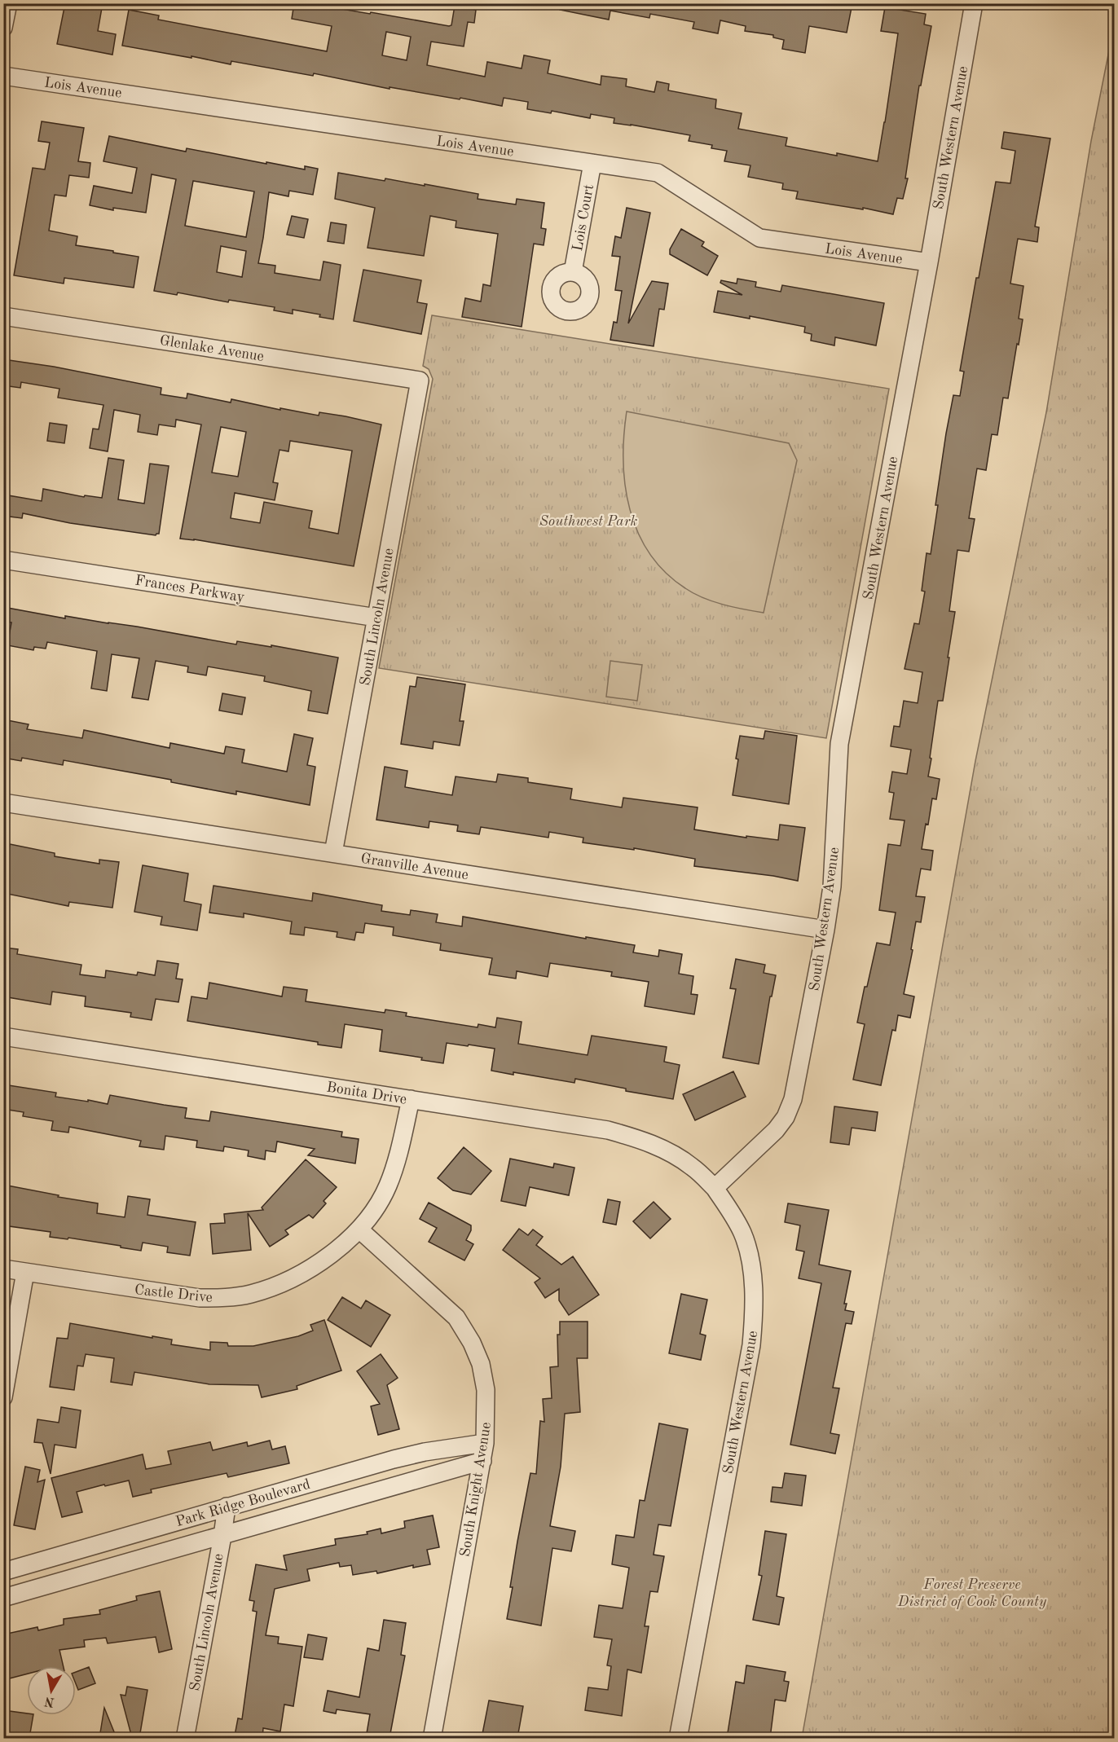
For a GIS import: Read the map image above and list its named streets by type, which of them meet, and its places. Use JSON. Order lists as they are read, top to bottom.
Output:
{
  "streets": {
    "street": [
      "Lois Avenue",
      "South Western Avenue",
      "Lois Court",
      "Glenlake Avenue",
      "Frances Parkway",
      "South Lincoln Avenue",
      "Granville Avenue",
      "Bonita Drive",
      "Castle Drive",
      "South Knight Avenue",
      "Park Ridge Boulevard"
    ]
  },
  "crossings": [
    ["Lois Avenue", "South Western Avenue"],
    ["Lois Avenue", "Lois Court"],
    ["South Western Avenue", "Granville Avenue"],
    ["South Western Avenue", "Bonita Drive"],
    ["Glenlake Avenue", "South Lincoln Avenue"],
    ["Frances Parkway", "South Lincoln Avenue"],
    ["South Lincoln Avenue", "Granville Avenue"],
    ["South Lincoln Avenue", "Park Ridge Boulevard"],
    ["Bonita Drive", "Castle Drive"],
    ["Castle Drive", "South Knight Avenue"],
    ["South Knight Avenue", "Park Ridge Boulevard"]
  ],
  "parks": ["Southwest Park", "Forest Preserve District of Cook County"],
  "north": "bottom"
}
